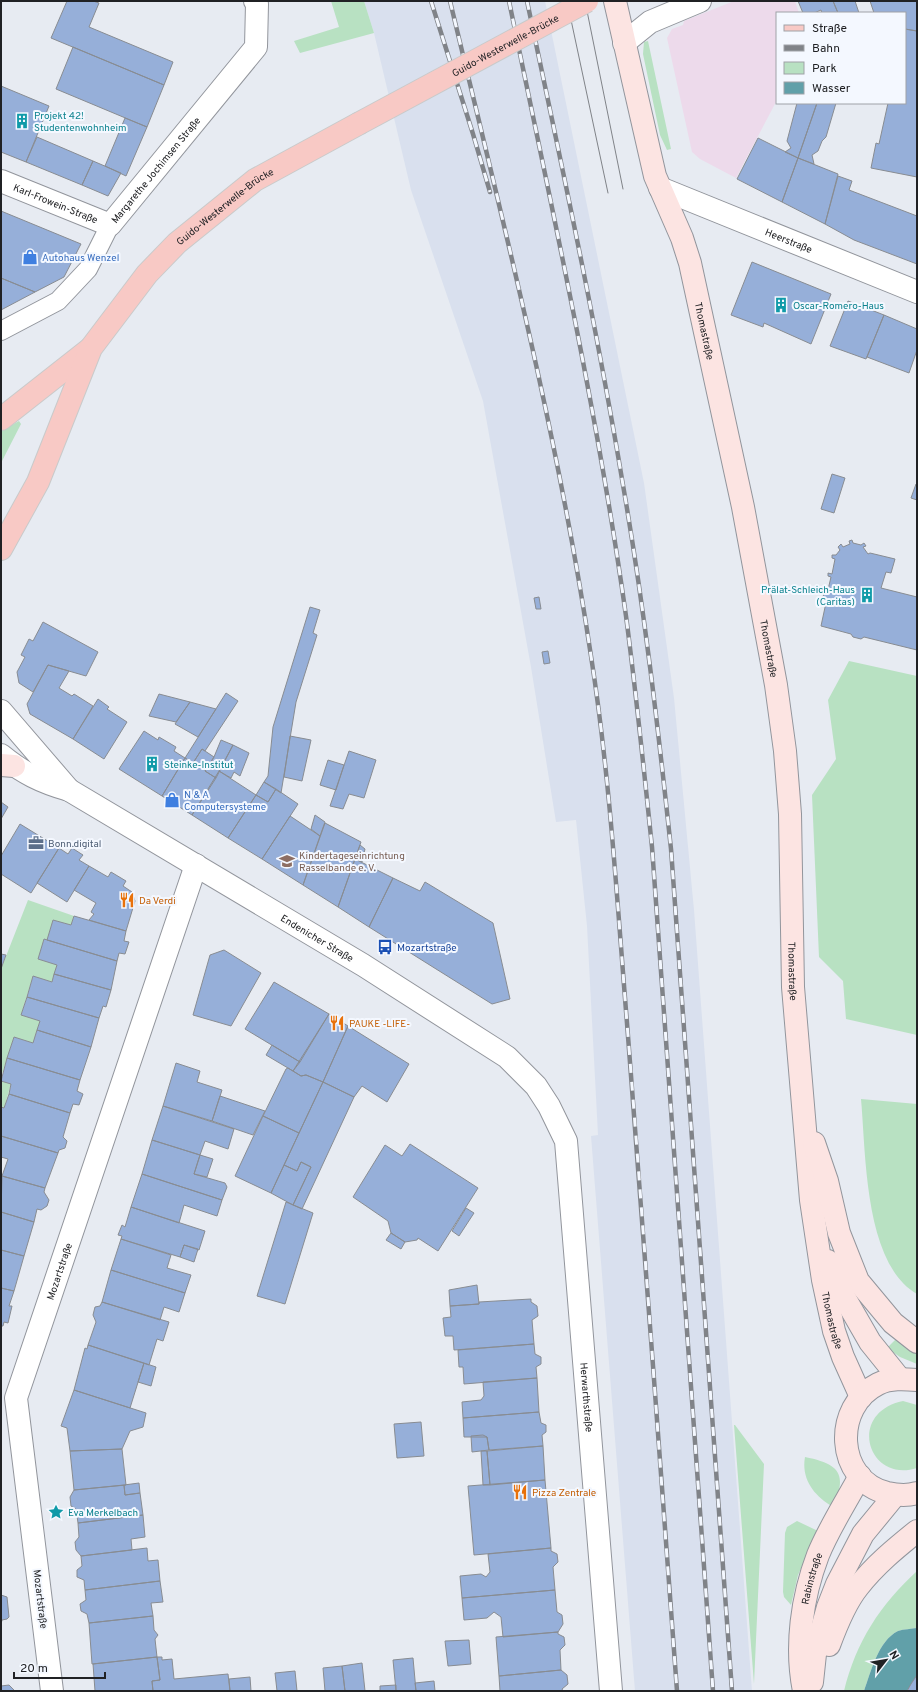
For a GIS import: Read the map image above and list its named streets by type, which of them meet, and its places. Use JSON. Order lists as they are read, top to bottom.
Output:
{
  "streets": {
    "main road": ["Guido-Westerwelle-Brücke"],
    "street": [
      "Margarethe Jochimsen Straße",
      "Karl-Frowein-Straße",
      "Heerstraße",
      "Thomastraße",
      "Endenicher Straße",
      "Mozartstraße",
      "Herwarthstraße",
      "Rabinstraße"
    ]
  },
  "crossings": [
    ["Margarethe Jochimsen Straße", "Karl-Frowein-Straße"],
    ["Heerstraße", "Thomastraße"],
    ["Endenicher Straße", "Mozartstraße"],
    ["Endenicher Straße", "Herwarthstraße"]
  ],
  "places": {
    "building": [
      "Projekt 42! Studentenwohnheim",
      "Oscar-Romero-Haus",
      "Prälat-Schleich-Haus (Caritas)",
      "Steinke-Institut"
    ],
    "shop": ["Autohaus Wenzel", "N & A Computersysteme"],
    "office": ["Bonn.digital"],
    "school or university": ["Kindertageseinrichtung Rasselbande e. V."],
    "restaurant": ["Da Verdi", "PAUKE -LIFE-", "Pizza Zentrale"],
    "bus stop": ["Mozartstraße"],
    "place": ["Eva Merkelbach"]
  },
  "legend": [
    "Straße",
    "Bahn",
    "Park",
    "Wasser"
  ],
  "scale_bar": "20 m",
  "north": "top right"
}
